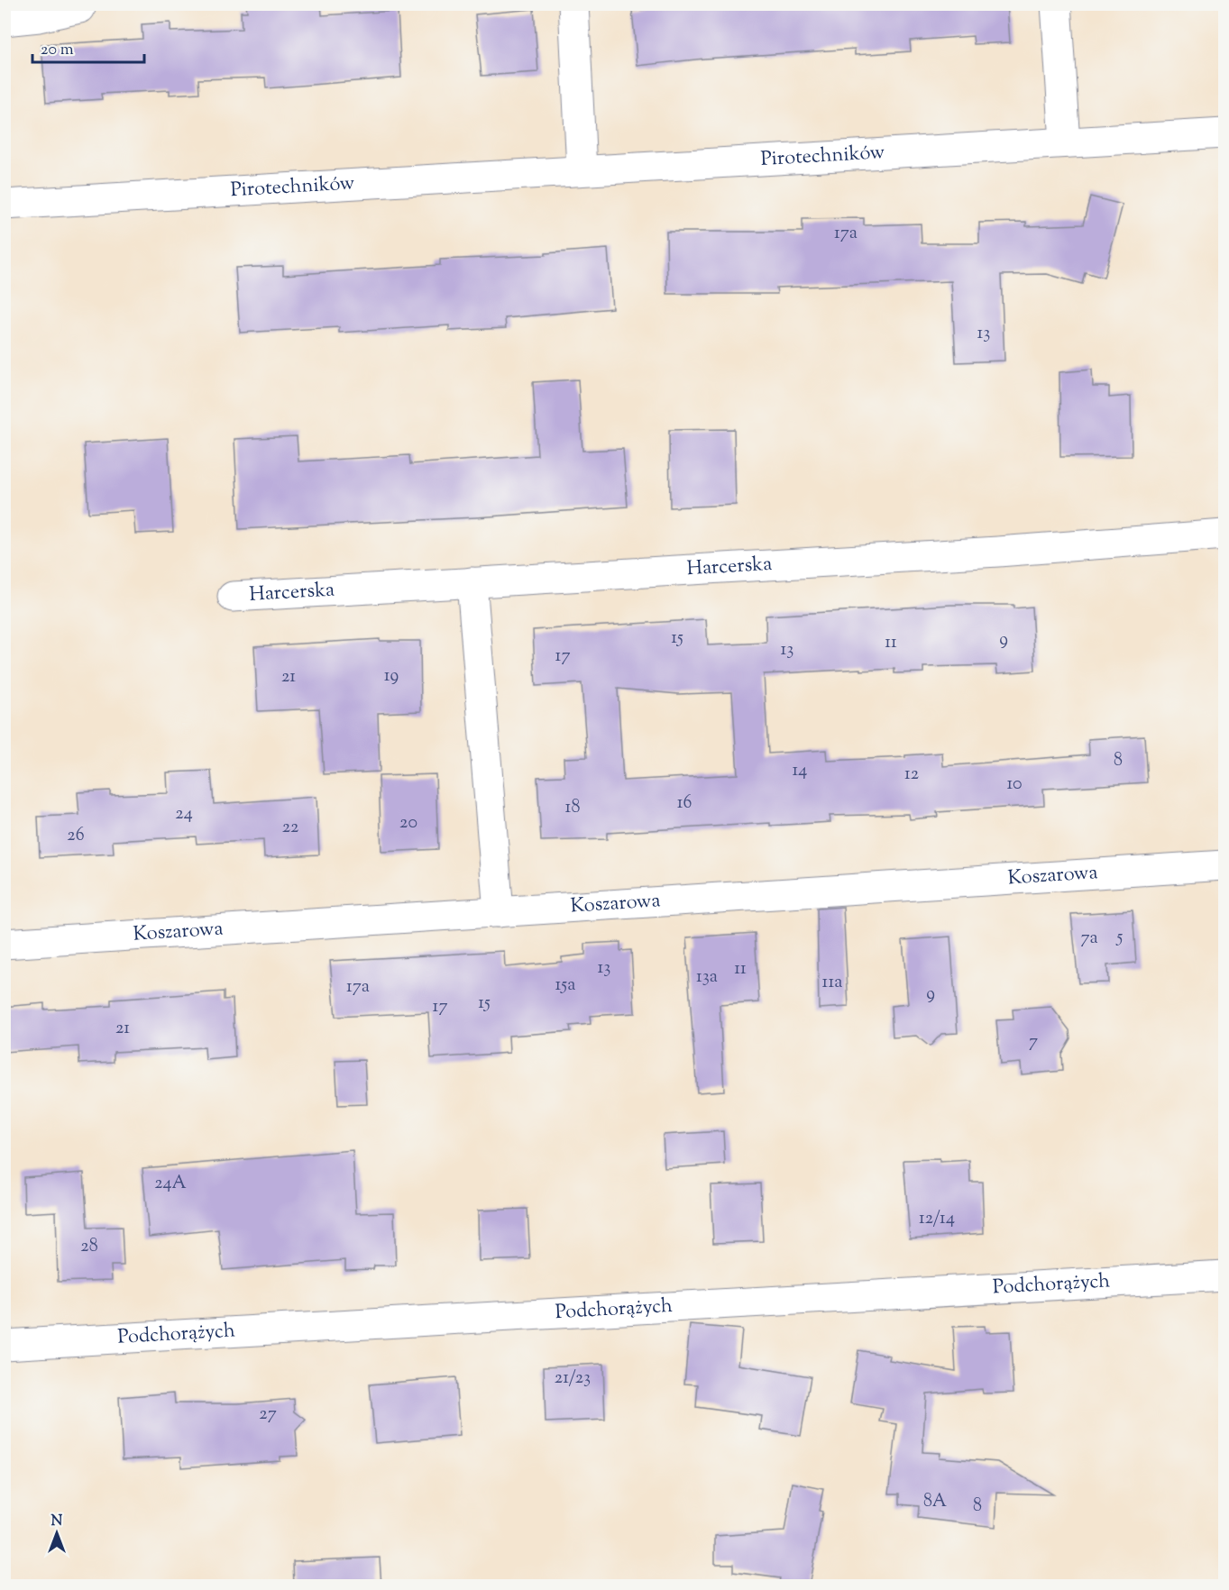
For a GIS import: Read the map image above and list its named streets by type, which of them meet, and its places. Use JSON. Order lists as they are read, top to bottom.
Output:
{
  "streets": {
    "street": [
      "Pirotechników",
      "Harcerska",
      "Koszarowa",
      "Podchorążych"
    ]
  },
  "house_numbers": [
    "17a",
    "13",
    "15",
    "9",
    "11",
    "13",
    "17",
    "19",
    "21",
    "8",
    "14",
    "12",
    "10",
    "16",
    "18",
    "24",
    "20",
    "22",
    "26",
    "5",
    "7a",
    "13",
    "11",
    "13a",
    "11a",
    "15a",
    "17a",
    "9",
    "15",
    "17",
    "21",
    "7",
    "24A",
    "12/14",
    "28",
    "21/23",
    "27",
    "8A",
    "8"
  ],
  "scale_bar": "20 m",
  "north": "top"
}
